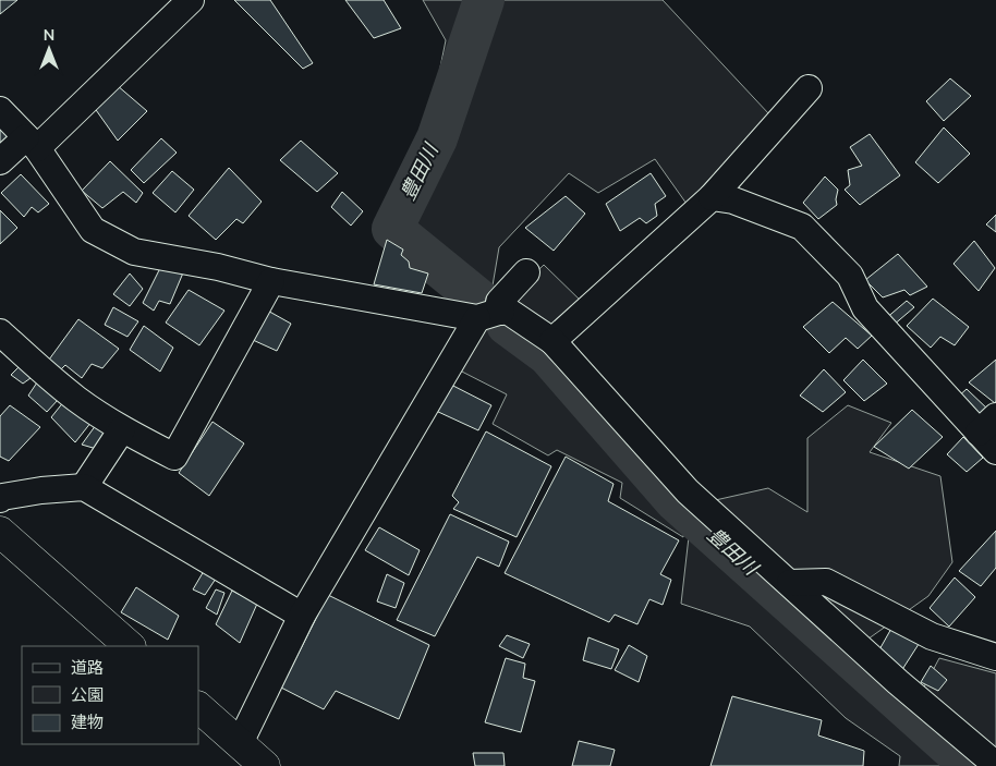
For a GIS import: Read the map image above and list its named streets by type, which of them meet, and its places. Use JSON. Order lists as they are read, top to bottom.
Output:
{
  "water": ["豊田川"],
  "legend": ["道路", "公園", "建物"],
  "north": "top"
}
